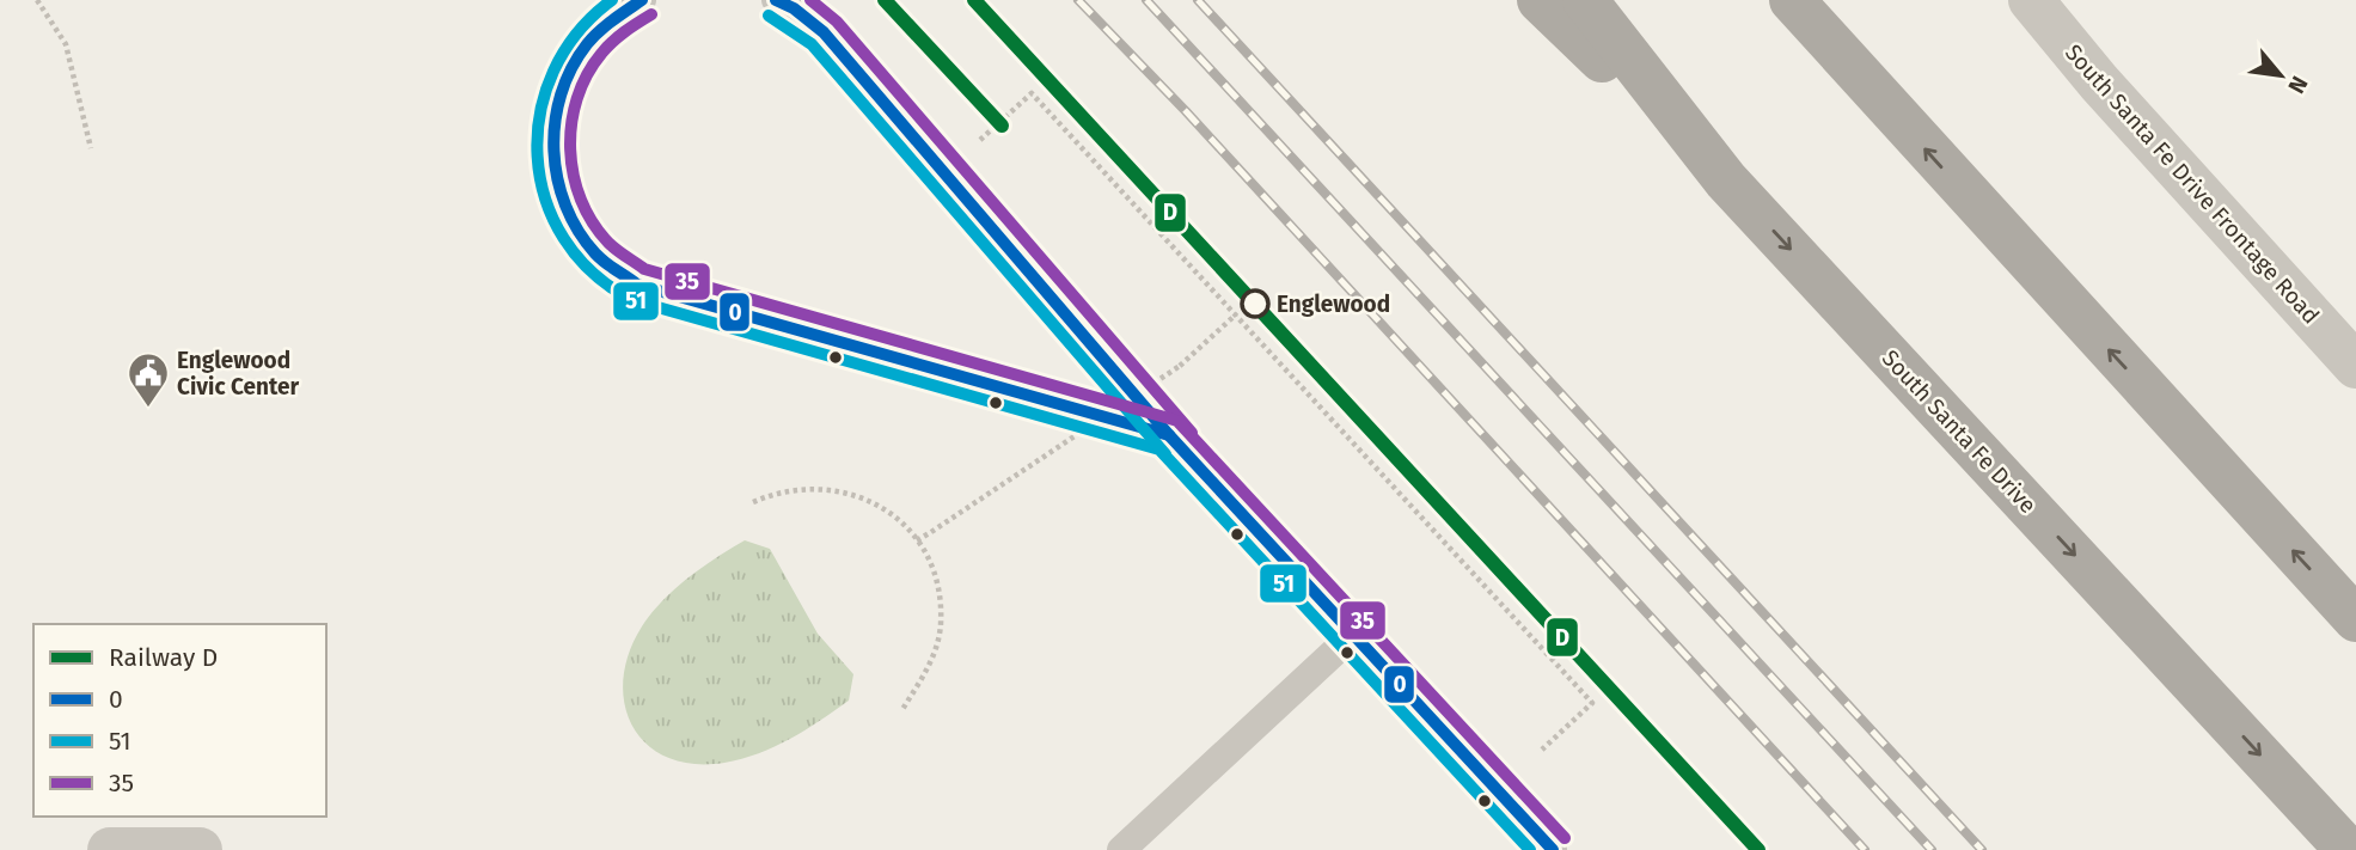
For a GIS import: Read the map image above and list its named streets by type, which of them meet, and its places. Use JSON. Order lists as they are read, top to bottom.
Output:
{
  "streets": {
    "highway": ["South Santa Fe Drive"],
    "street": ["South Santa Fe Drive Frontage Road"]
  },
  "places": {
    "other": ["Englewood"],
    "public building": ["Englewood Civic Center"]
  },
  "lines": [
    "rail line D",
    "transit line 0",
    "transit line 51",
    "transit line 35"
  ],
  "legend": [
    "Railway D",
    "0",
    "51",
    "35"
  ],
  "north": "bottom right"
}
